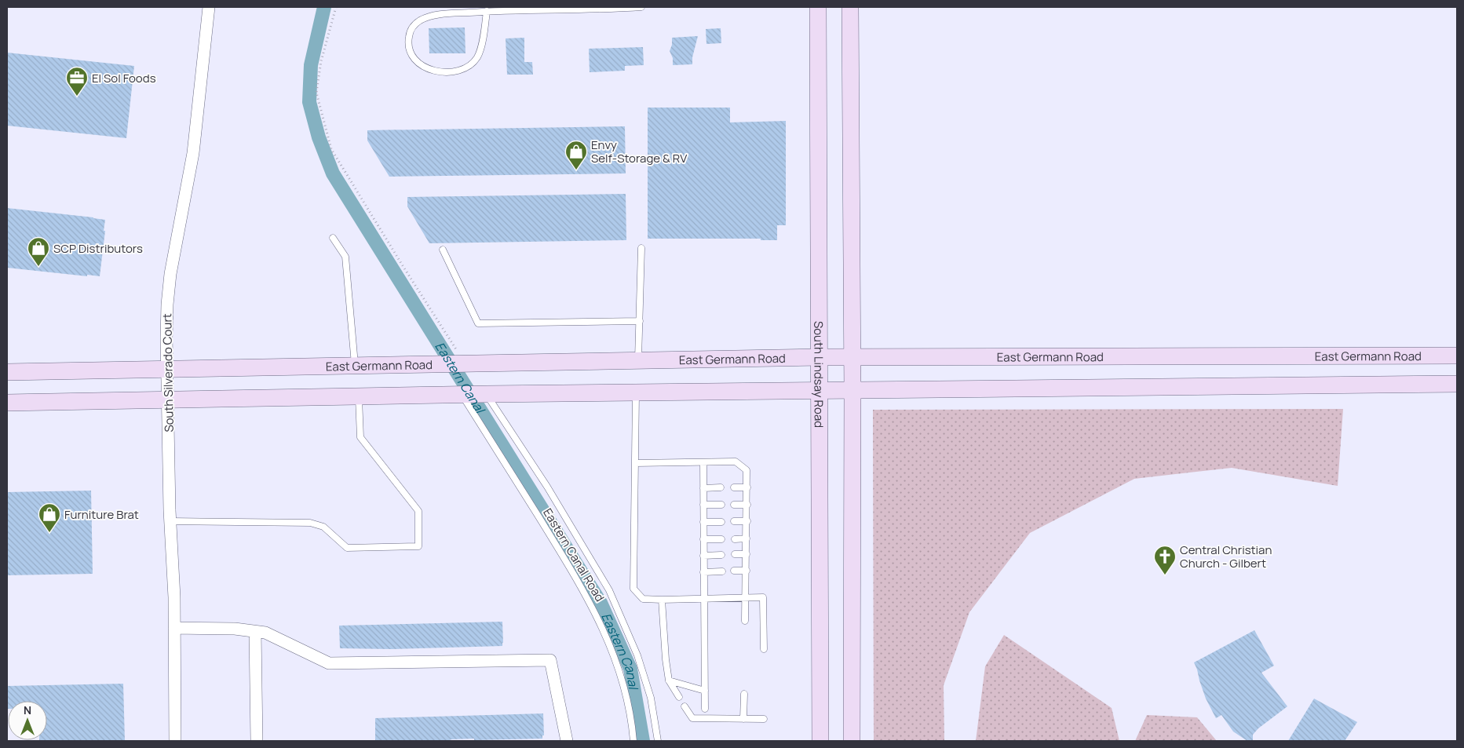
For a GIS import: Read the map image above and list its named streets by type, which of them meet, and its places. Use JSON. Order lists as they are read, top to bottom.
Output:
{
  "streets": {
    "main road": ["East Germann Road", "South Lindsay Road"],
    "street": ["South Silverado Court"],
    "lane": ["Eastern Canal Road"]
  },
  "crossings": [
    ["East Germann Road", "South Silverado Court"],
    ["East Germann Road", "South Lindsay Road"]
  ],
  "water": ["Eastern Canal"],
  "places": {
    "office": ["El Sol Foods"],
    "shop": ["Envy Self-Storage & RV", "SCP Distributors", "Furniture Brat"],
    "church": ["Central Christian Church - Gilbert"]
  },
  "north": "top"
}
